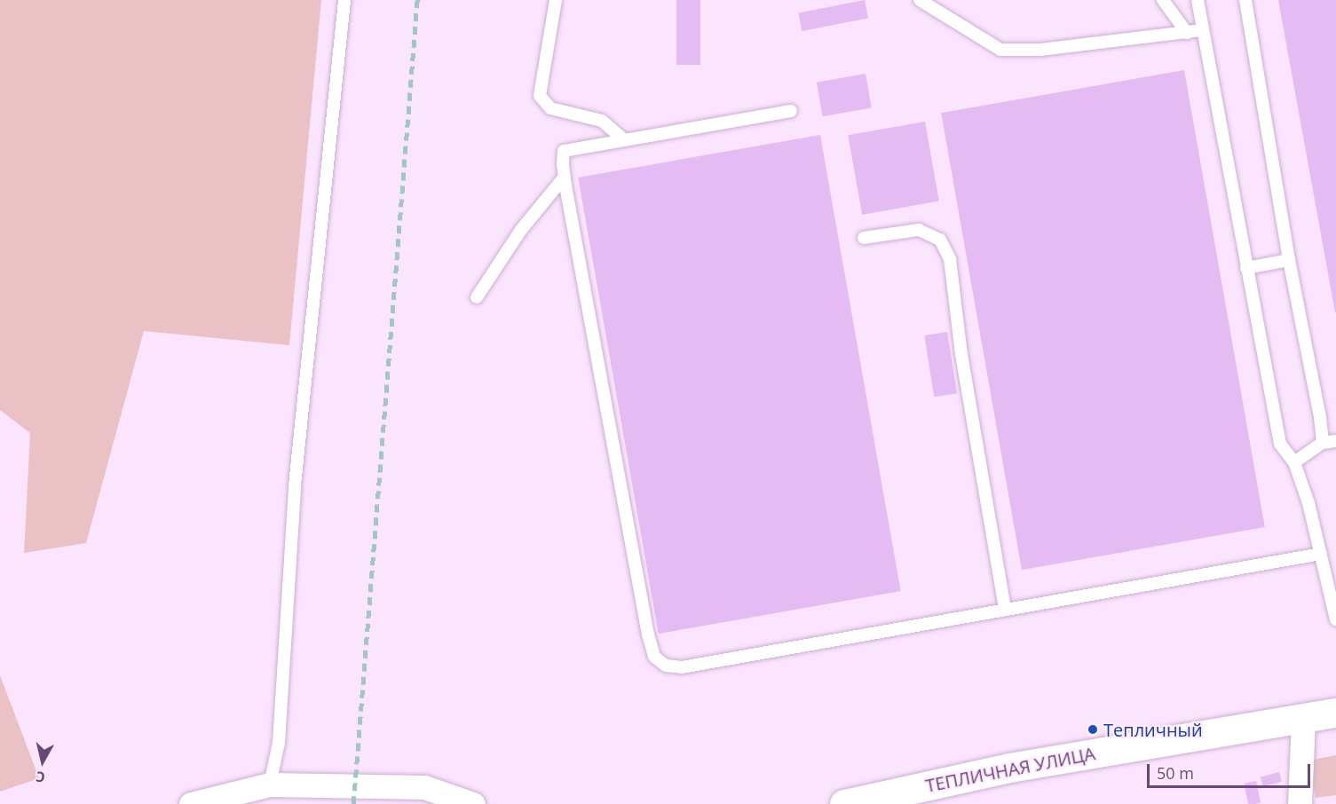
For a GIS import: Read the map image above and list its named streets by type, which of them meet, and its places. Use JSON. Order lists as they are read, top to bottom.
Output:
{
  "streets": {
    "street": ["ТЕПЛИЧНАЯ УЛИЦА"]
  },
  "places": ["Тепличный"],
  "scale_bar": "50 m",
  "north": "bottom"
}
